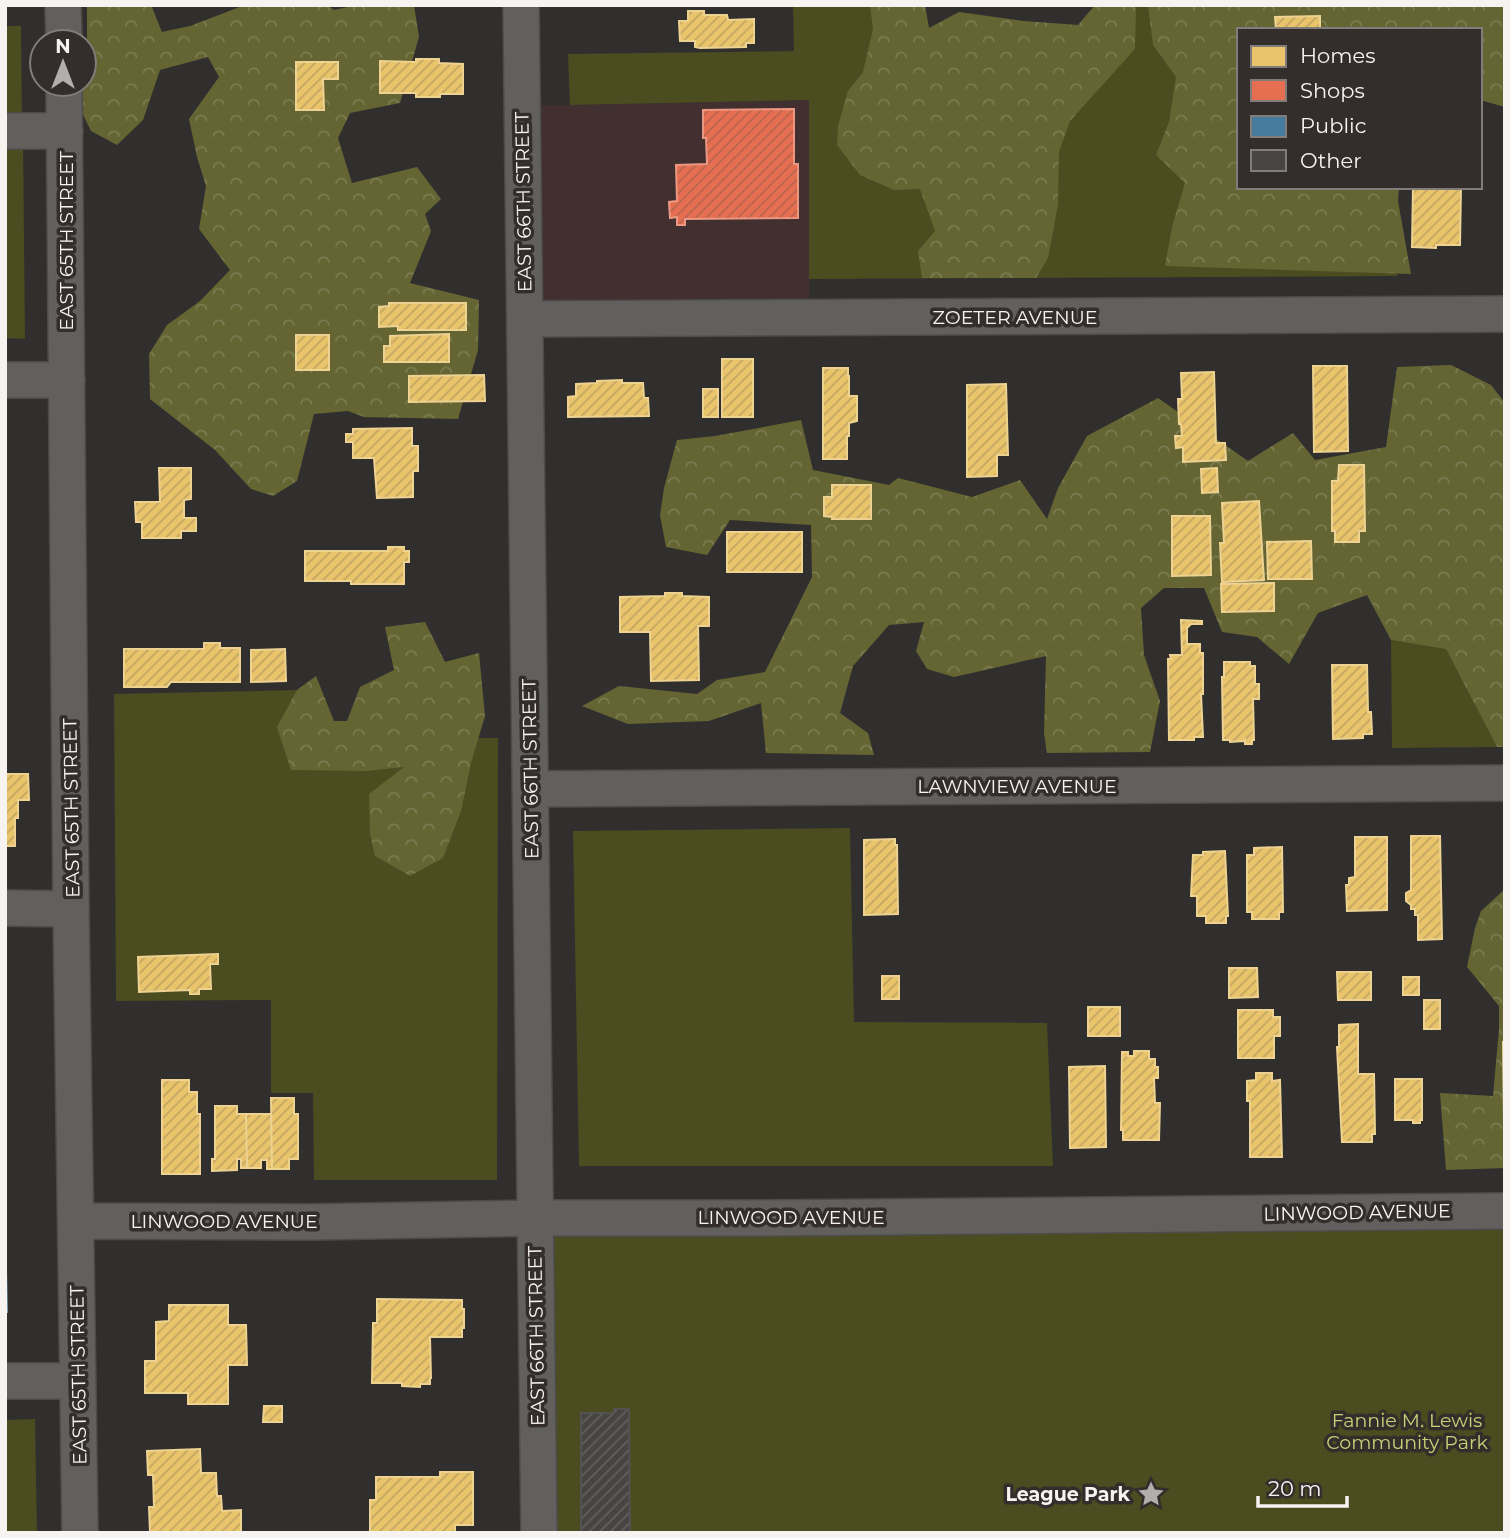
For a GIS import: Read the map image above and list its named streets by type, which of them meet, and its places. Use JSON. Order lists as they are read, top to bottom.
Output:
{
  "streets": {
    "street": [
      "EAST 66TH STREET",
      "EAST 65TH STREET",
      "ZOETER AVENUE",
      "LAWNVIEW AVENUE",
      "LINWOOD AVENUE"
    ]
  },
  "crossings": [
    ["EAST 66TH STREET", "ZOETER AVENUE"],
    ["EAST 66TH STREET", "LAWNVIEW AVENUE"],
    ["EAST 66TH STREET", "LINWOOD AVENUE"],
    ["EAST 65TH STREET", "LINWOOD AVENUE"]
  ],
  "parks": ["Fannie M. Lewis Community Park"],
  "places": {
    "place": ["League Park"]
  },
  "legend": [
    "Homes",
    "Shops",
    "Public",
    "Other"
  ],
  "scale_bar": "20 m",
  "north": "top"
}
